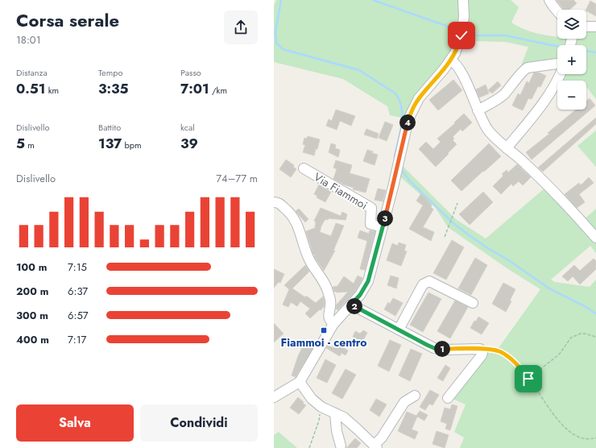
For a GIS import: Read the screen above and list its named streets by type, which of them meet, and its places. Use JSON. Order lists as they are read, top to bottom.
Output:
{
  "streets": {
    "street": ["Via Fiammoi"]
  },
  "places": {
    "transit": ["Fiammoi - centro"]
  },
  "page": {
    "heading": ["Corsa serale", "18:01"],
    "map_buttons": ["+", "−"],
    "stats": [
      ["Distanza", "0.51 km"],
      ["Tempo", "3:35"],
      ["Passo", "7:01 /km"],
      ["Dislivello", "5 m"],
      ["Battito", "137 bpm"],
      ["kcal", "39"]
    ],
    "pins": [
      "4",
      "3",
      "2",
      "1"
    ],
    "chart": ["Dislivello", "74–77 m"],
    "list": [
      {
        "name": "100 m",
        "note": "7:15"
      },
      {
        "name": "200 m",
        "note": "6:37"
      },
      {
        "name": "300 m",
        "note": "6:57"
      },
      {
        "name": "400 m",
        "note": "7:17"
      }
    ],
    "buttons": ["Salva", "Condividi"]
  }
}
